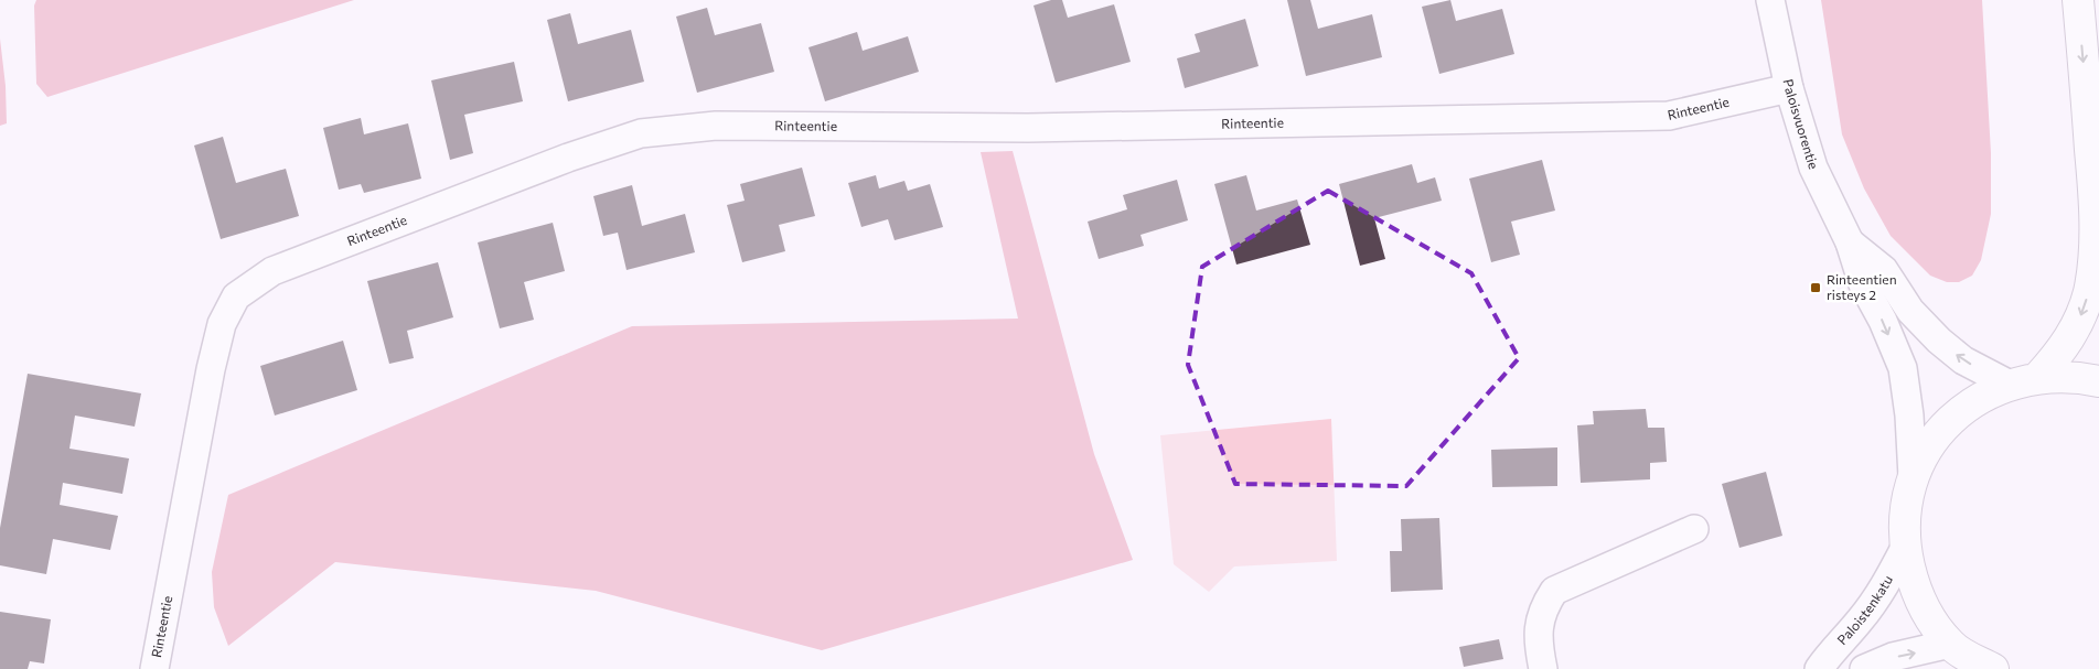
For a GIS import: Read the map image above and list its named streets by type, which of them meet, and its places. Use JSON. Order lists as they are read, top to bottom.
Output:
{
  "streets": {
    "street": ["Rinteentie", "Paloisvuorentie", "Paloistenkatu"]
  },
  "crossings": [
    ["Rinteentie", "Paloisvuorentie"]
  ],
  "places": {
    "transit": ["Rinteentien risteys 2"]
  }
}
